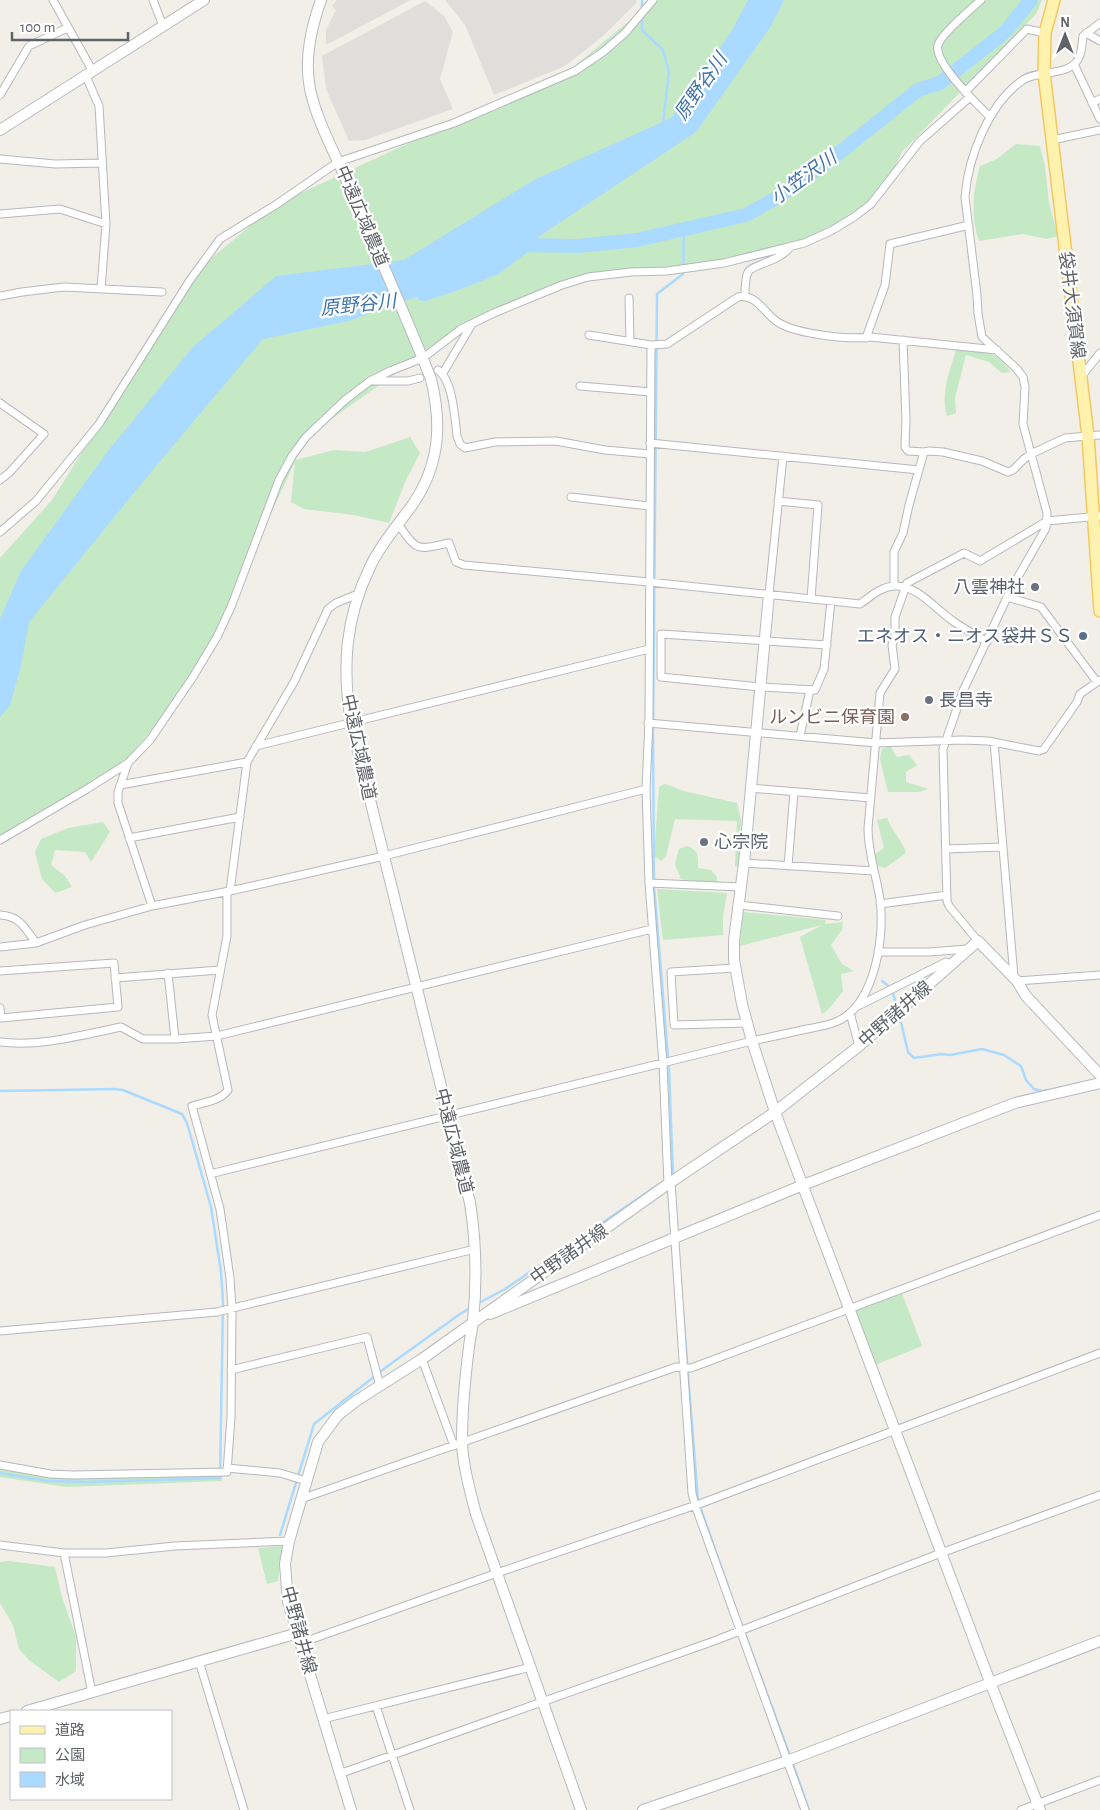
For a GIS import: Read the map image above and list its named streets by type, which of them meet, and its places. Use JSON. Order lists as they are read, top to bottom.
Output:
{
  "streets": {
    "main road": ["袋井大須賀線"],
    "street": ["中遠広域農道", "中野諸井線"]
  },
  "crossings": [
    ["中遠広域農道", "中野諸井線"]
  ],
  "water": ["原野谷川", "小笠沢川"],
  "places": [
    "八雲神社",
    "エネオス・ニオス袋井ＳＳ",
    "長昌寺",
    "ルンビニ保育園",
    "心宗院"
  ],
  "legend": ["道路", "公園", "水域"],
  "scale_bar": "100 m",
  "north": "top"
}
